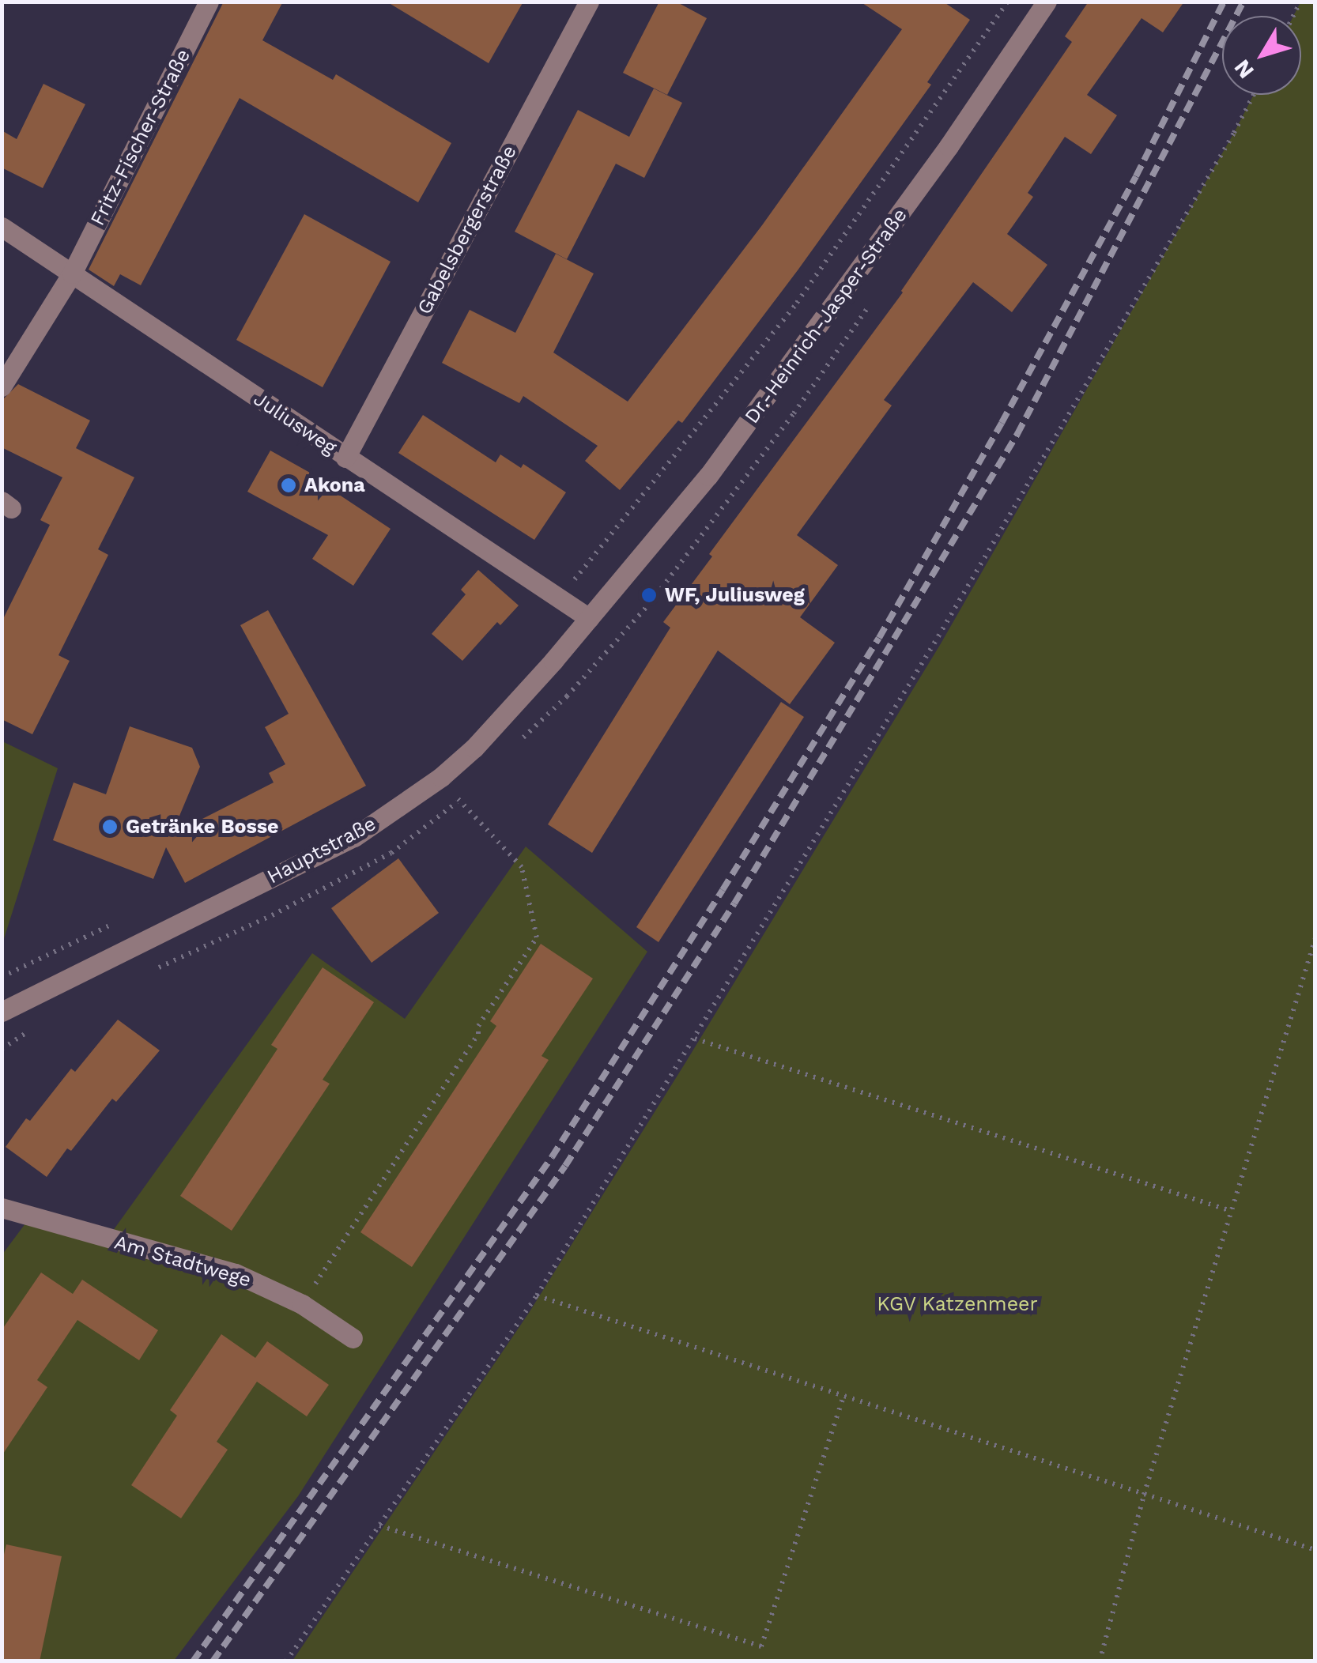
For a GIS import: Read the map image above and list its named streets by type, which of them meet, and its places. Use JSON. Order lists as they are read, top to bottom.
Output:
{
  "streets": {
    "street": [
      "Fritz-Fischer-Straße",
      "Gabelsbergerstraße",
      "Dr.-Heinrich-Jasper-Straße",
      "Juliusweg",
      "Hauptstraße",
      "Am Stadtwege"
    ]
  },
  "crossings": [
    ["Fritz-Fischer-Straße", "Juliusweg"],
    ["Gabelsbergerstraße", "Juliusweg"],
    ["Dr.-Heinrich-Jasper-Straße", "Juliusweg"],
    ["Dr.-Heinrich-Jasper-Straße", "Hauptstraße"],
    ["Juliusweg", "Hauptstraße"]
  ],
  "parks": ["KGV Katzenmeer"],
  "places": ["Akona", "WF, Juliusweg", "Getränke Bosse"],
  "north": "bottom left"
}
